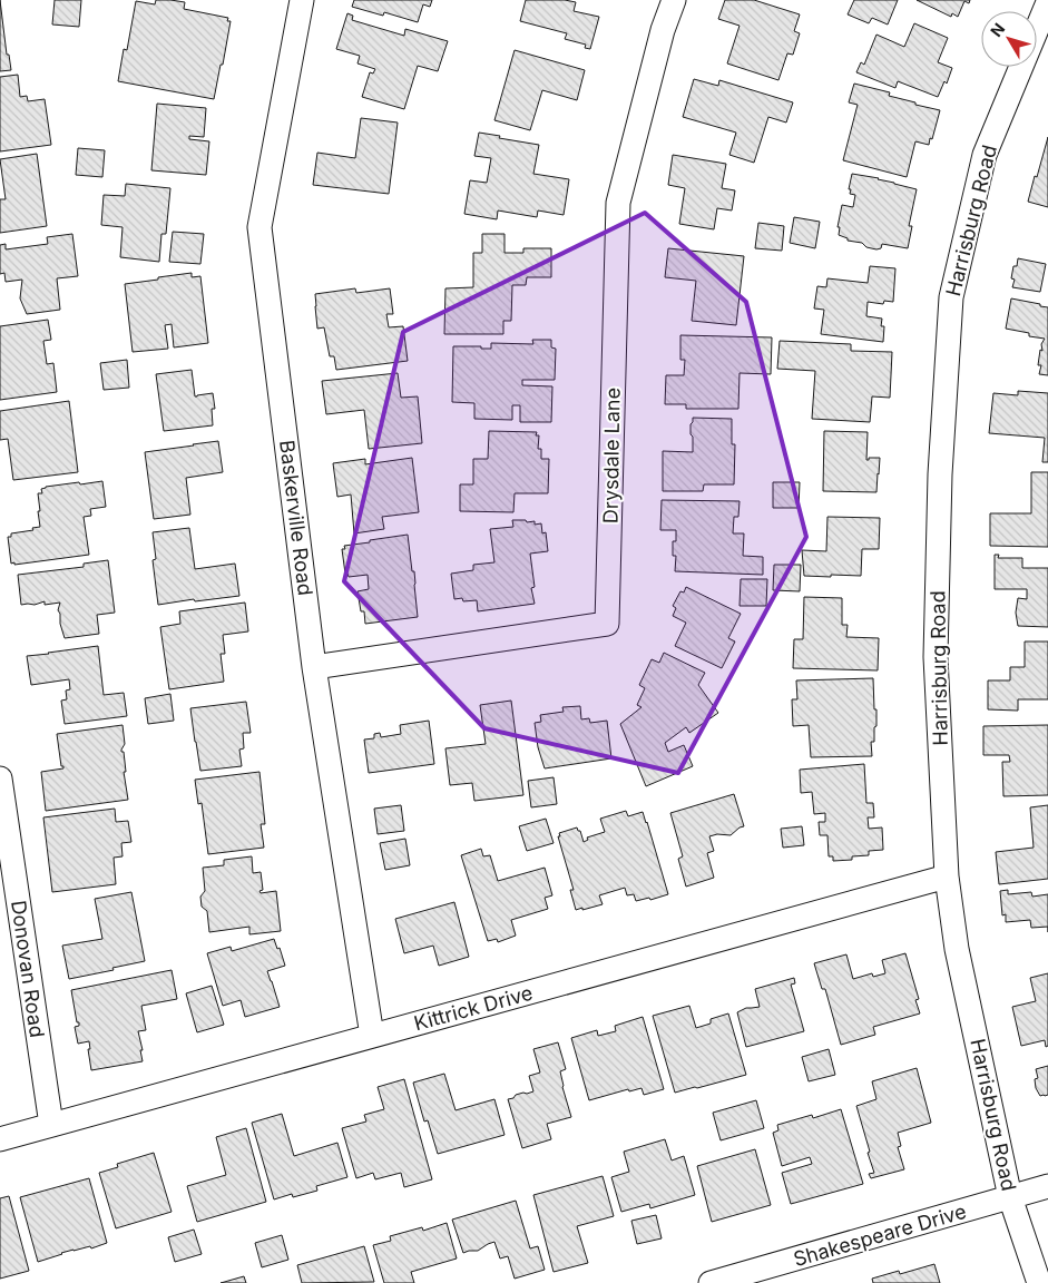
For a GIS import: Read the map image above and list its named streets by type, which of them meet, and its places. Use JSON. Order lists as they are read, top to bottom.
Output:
{
  "streets": {
    "street": [
      "Harrisburg Road",
      "Drysdale Lane",
      "Baskerville Road",
      "Donovan Road",
      "Kittrick Drive",
      "Shakespeare Drive"
    ]
  },
  "crossings": [
    ["Harrisburg Road", "Kittrick Drive"],
    ["Harrisburg Road", "Shakespeare Drive"],
    ["Drysdale Lane", "Baskerville Road"],
    ["Baskerville Road", "Kittrick Drive"],
    ["Donovan Road", "Kittrick Drive"]
  ],
  "north": "top left"
}
